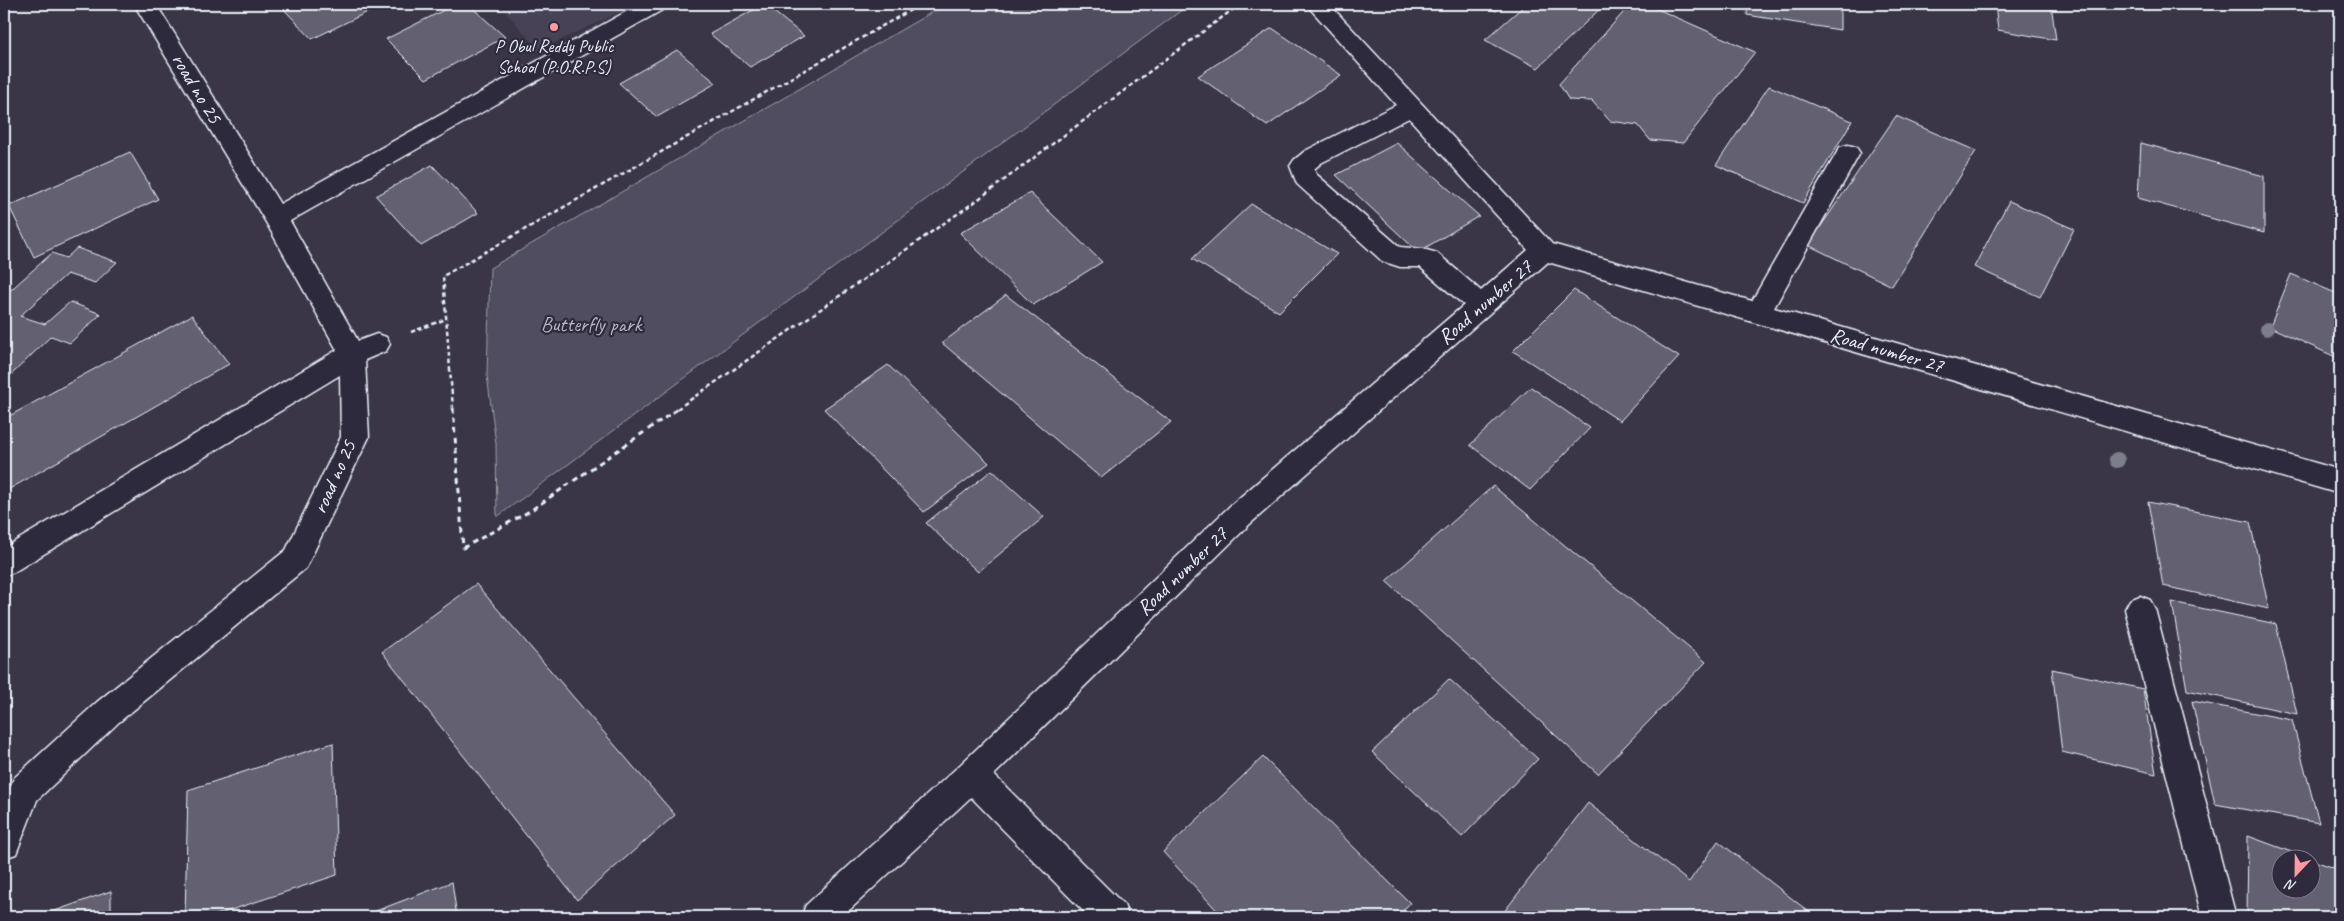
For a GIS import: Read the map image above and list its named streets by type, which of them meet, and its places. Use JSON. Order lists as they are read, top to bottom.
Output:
{
  "streets": {
    "street": ["road no 25", "Road number 27"]
  },
  "parks": ["Butterfly park"],
  "places": ["P Obul Reddy Public School (P.O.R.P.S)"],
  "north": "bottom"
}
